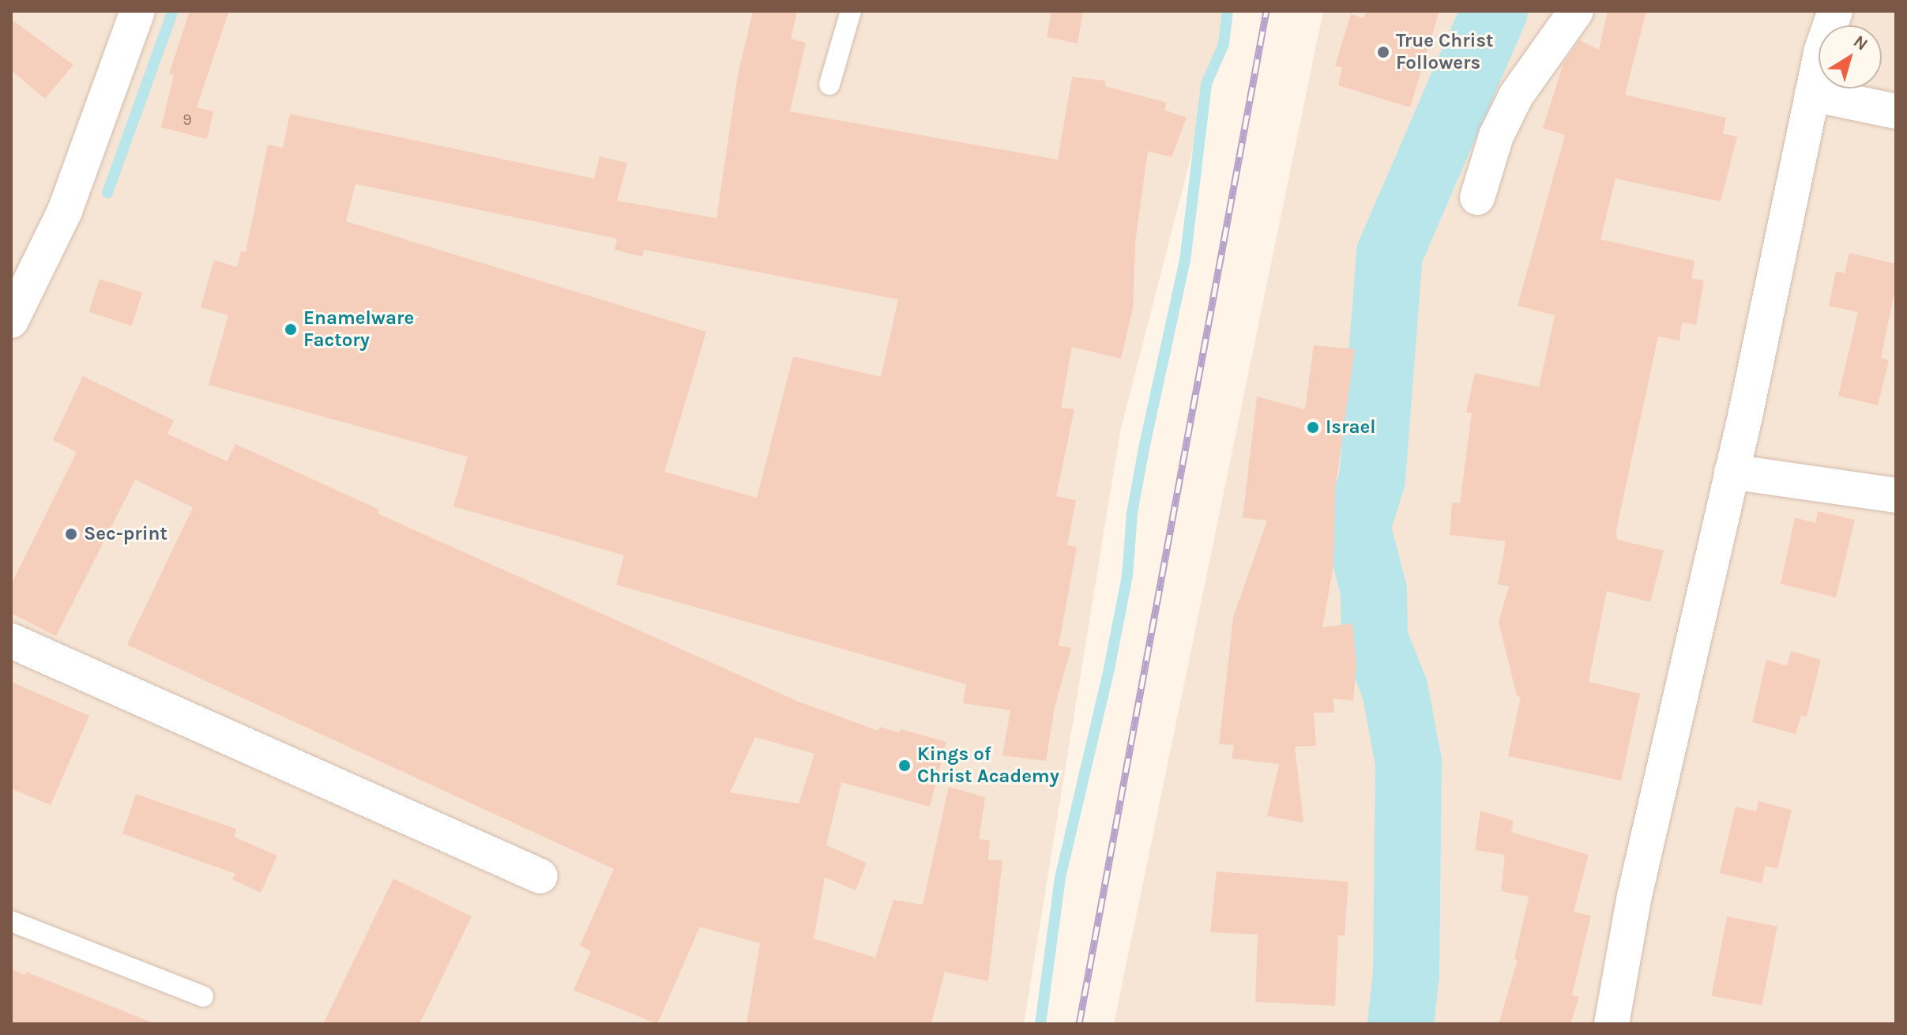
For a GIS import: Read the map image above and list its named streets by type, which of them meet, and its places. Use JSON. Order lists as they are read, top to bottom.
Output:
{
  "places": [
    "True Christ Followers",
    "Enamelware Factory",
    "Israel",
    "Sec-print",
    "Kings of Christ Academy"
  ],
  "house_numbers": ["9"],
  "north": "top right"
}
